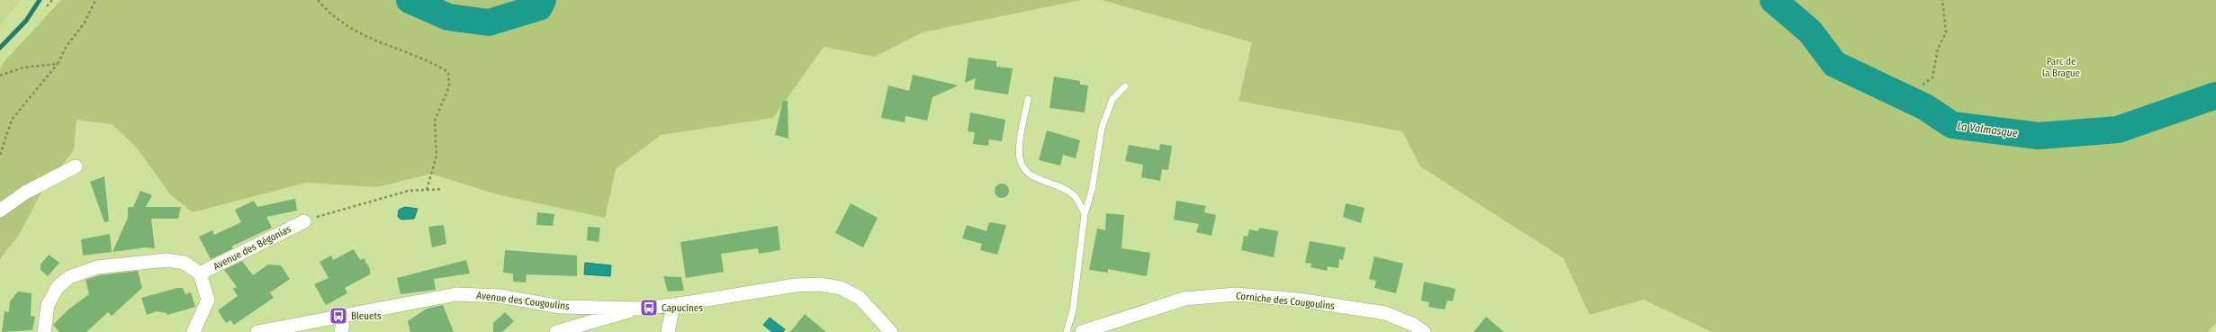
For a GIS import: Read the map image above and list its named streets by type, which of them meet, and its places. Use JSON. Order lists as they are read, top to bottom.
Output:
{
  "streets": {
    "street": ["Avenue des Bégonias", "Avenue des Cougoulins", "Corniche des Cougoulins"]
  },
  "water": ["La Valmasque"],
  "parks": ["Parc de la Brague"],
  "places": {
    "bus stop": ["Capucines", "Bleuets"]
  }
}
